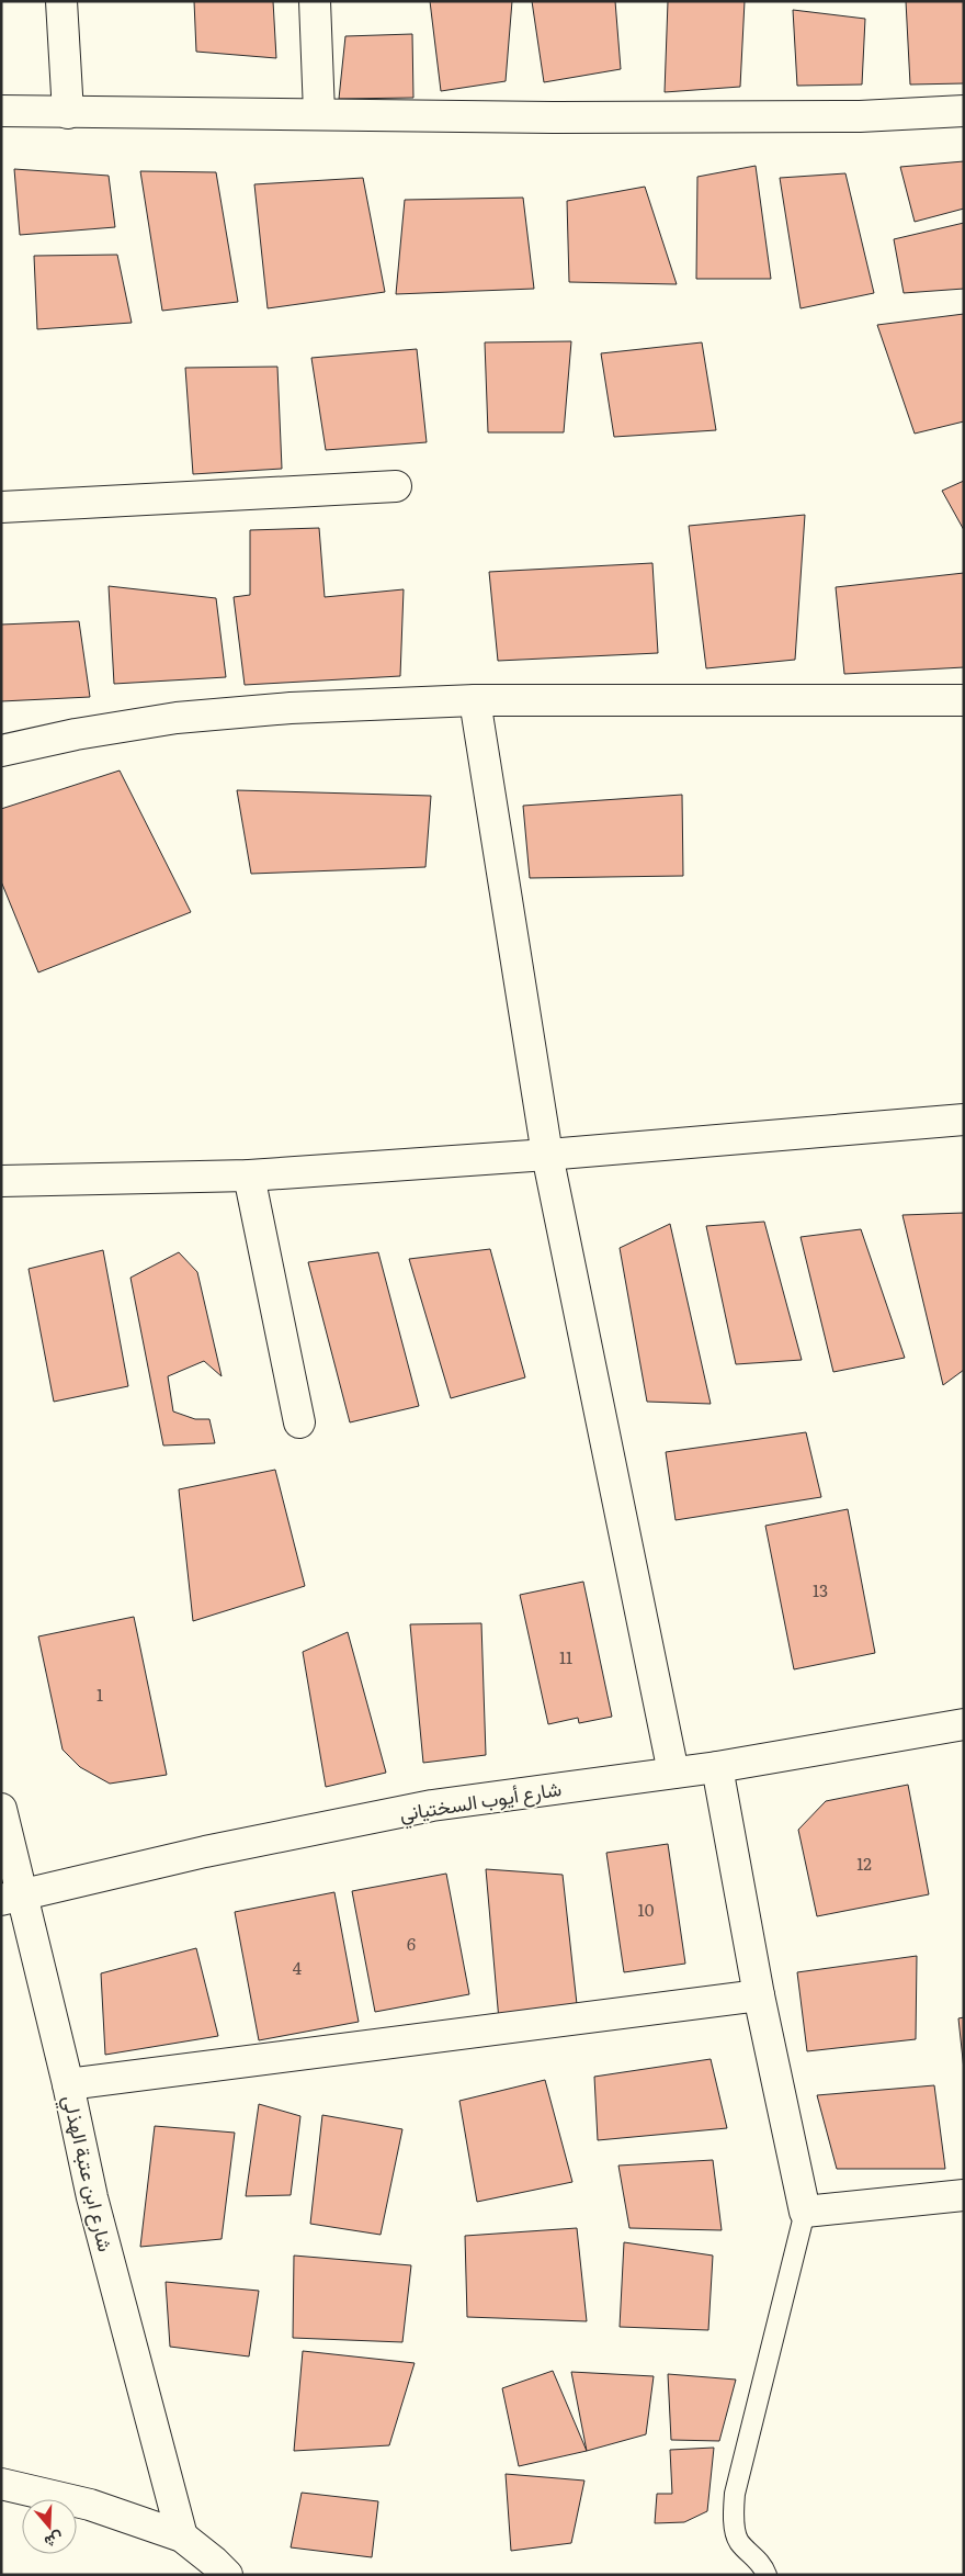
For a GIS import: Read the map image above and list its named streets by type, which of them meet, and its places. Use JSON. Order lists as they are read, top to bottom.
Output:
{
  "streets": {
    "street": ["شارع أيوب السختياني", "شارع ابن عتبة الهذلي"]
  },
  "crossings": [
    ["شارع أيوب السختياني", "شارع ابن عتبة الهذلي"]
  ],
  "house_numbers": [
    "13",
    "11",
    "1",
    "12",
    "10",
    "6",
    "4"
  ],
  "north": "bottom"
}
